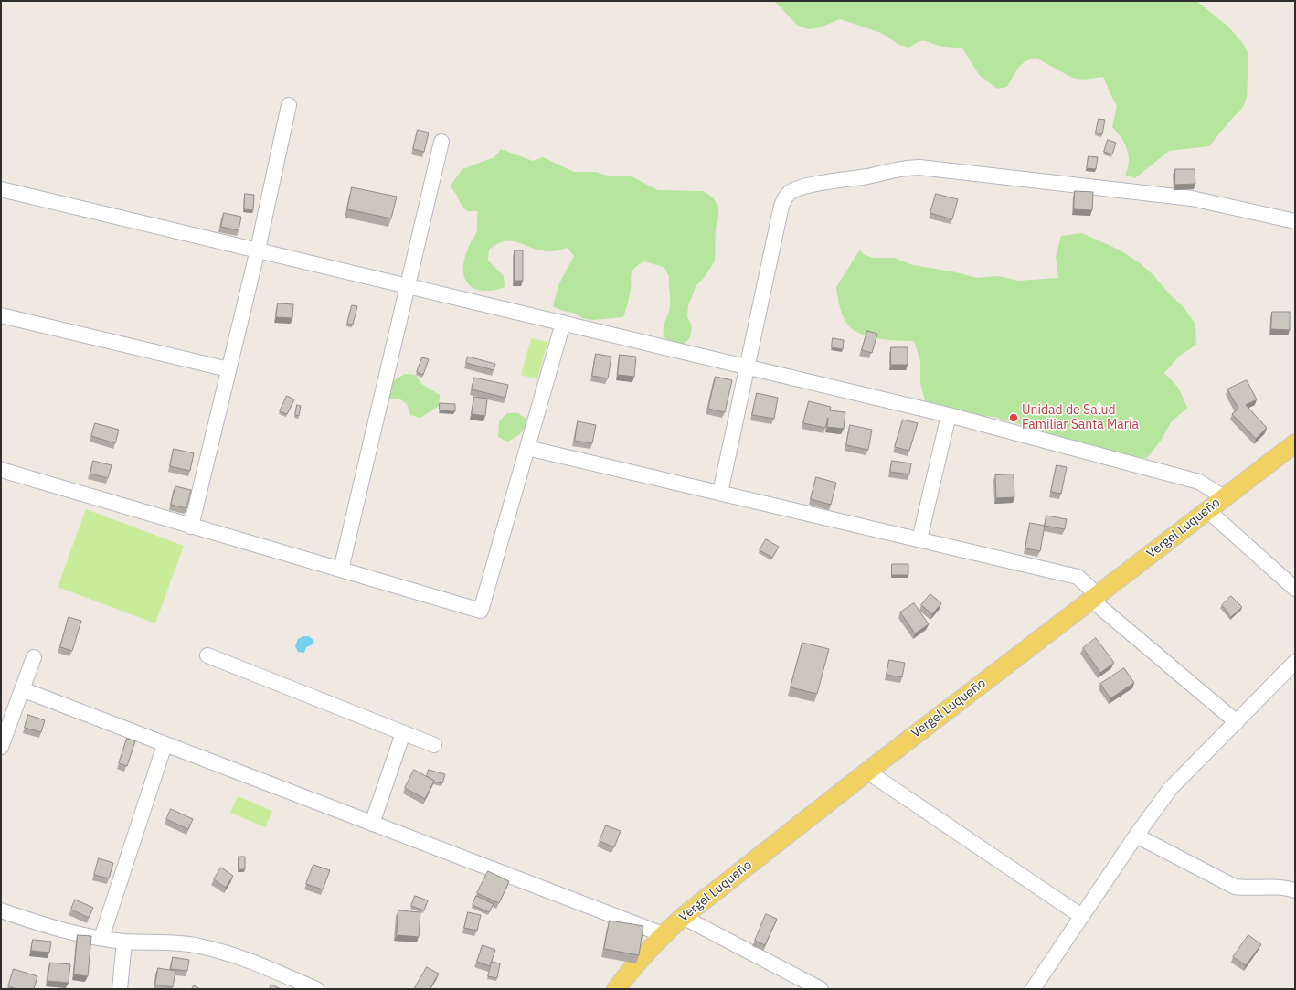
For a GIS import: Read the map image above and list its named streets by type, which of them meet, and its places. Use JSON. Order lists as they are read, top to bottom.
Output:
{
  "streets": {
    "main road": ["Vergel Luqueño"]
  },
  "places": ["Unidad de Salud Familiar Santa María"]
}
